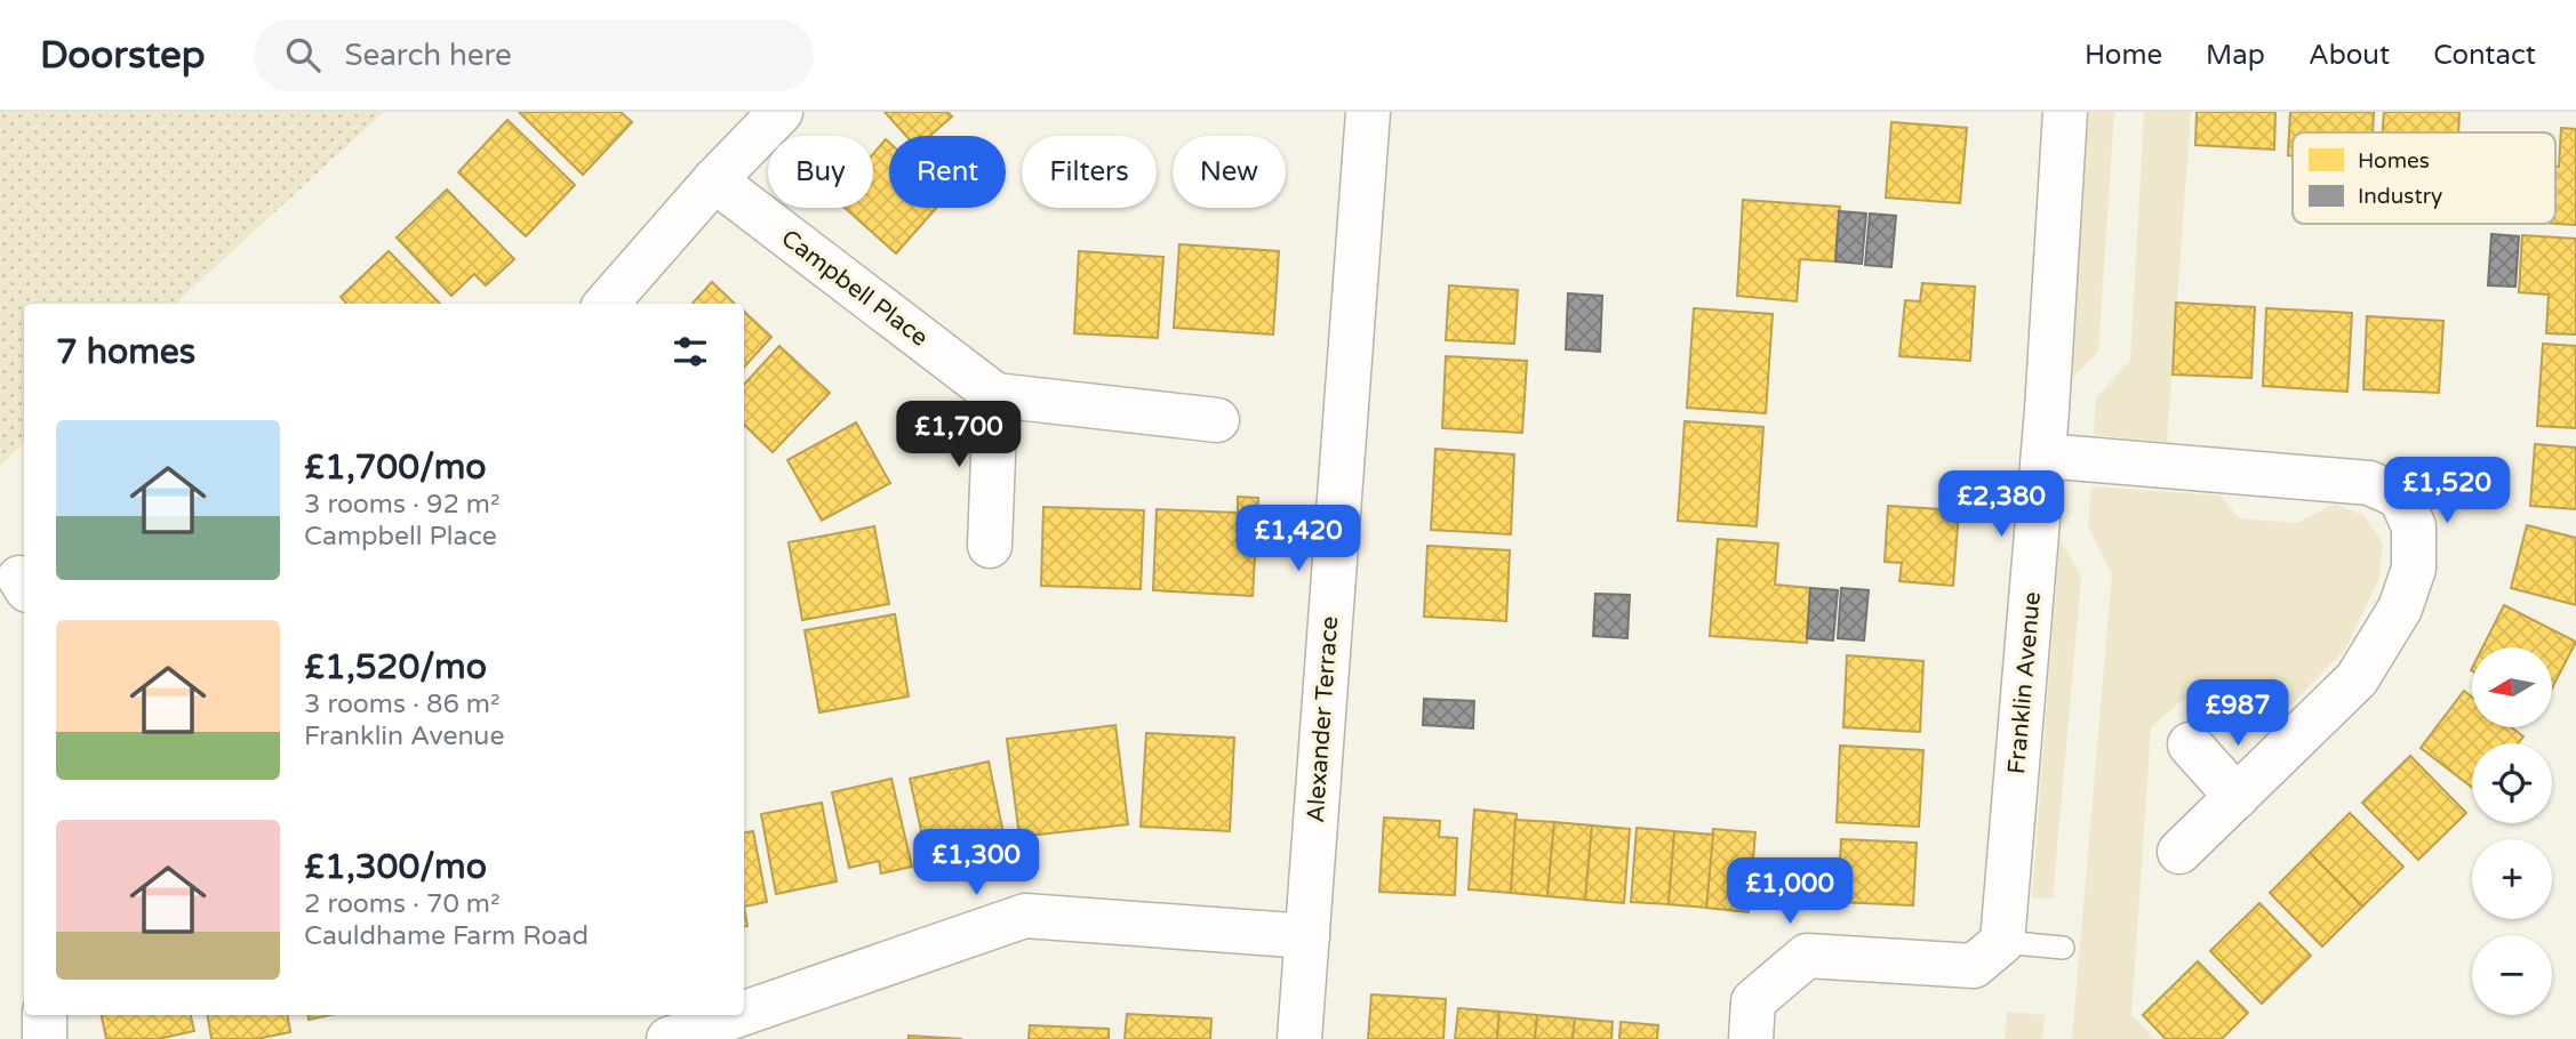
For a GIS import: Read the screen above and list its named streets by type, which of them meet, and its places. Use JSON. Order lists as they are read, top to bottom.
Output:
{
  "streets": {
    "street": ["Campbell Place", "Franklin Avenue", "Alexander Terrace"]
  },
  "legend": ["Homes", "Industry"],
  "north": "left",
  "page": {
    "header": "Doorstep",
    "search": "Search here",
    "nav": [
      "Home",
      "Map",
      "About",
      "Contact"
    ],
    "chip": [
      "Buy",
      "Rent",
      "Filters",
      "New"
    ],
    "heading": "7 homes",
    "list": [
      {
        "name": "£1,700/mo",
        "note": "3 rooms · 92 m² · Campbell Place"
      },
      {
        "name": "£1,520/mo",
        "note": "3 rooms · 86 m² · Franklin Avenue"
      },
      {
        "name": "£1,300/mo",
        "note": "2 rooms · 70 m² · Cauldhame Farm Road"
      }
    ],
    "price": [
      "£1,700",
      "£1,520",
      "£2,380",
      "£1,420",
      "£987",
      "£1,300",
      "£1,000"
    ],
    "map_buttons": ["+", "−"]
  }
}
